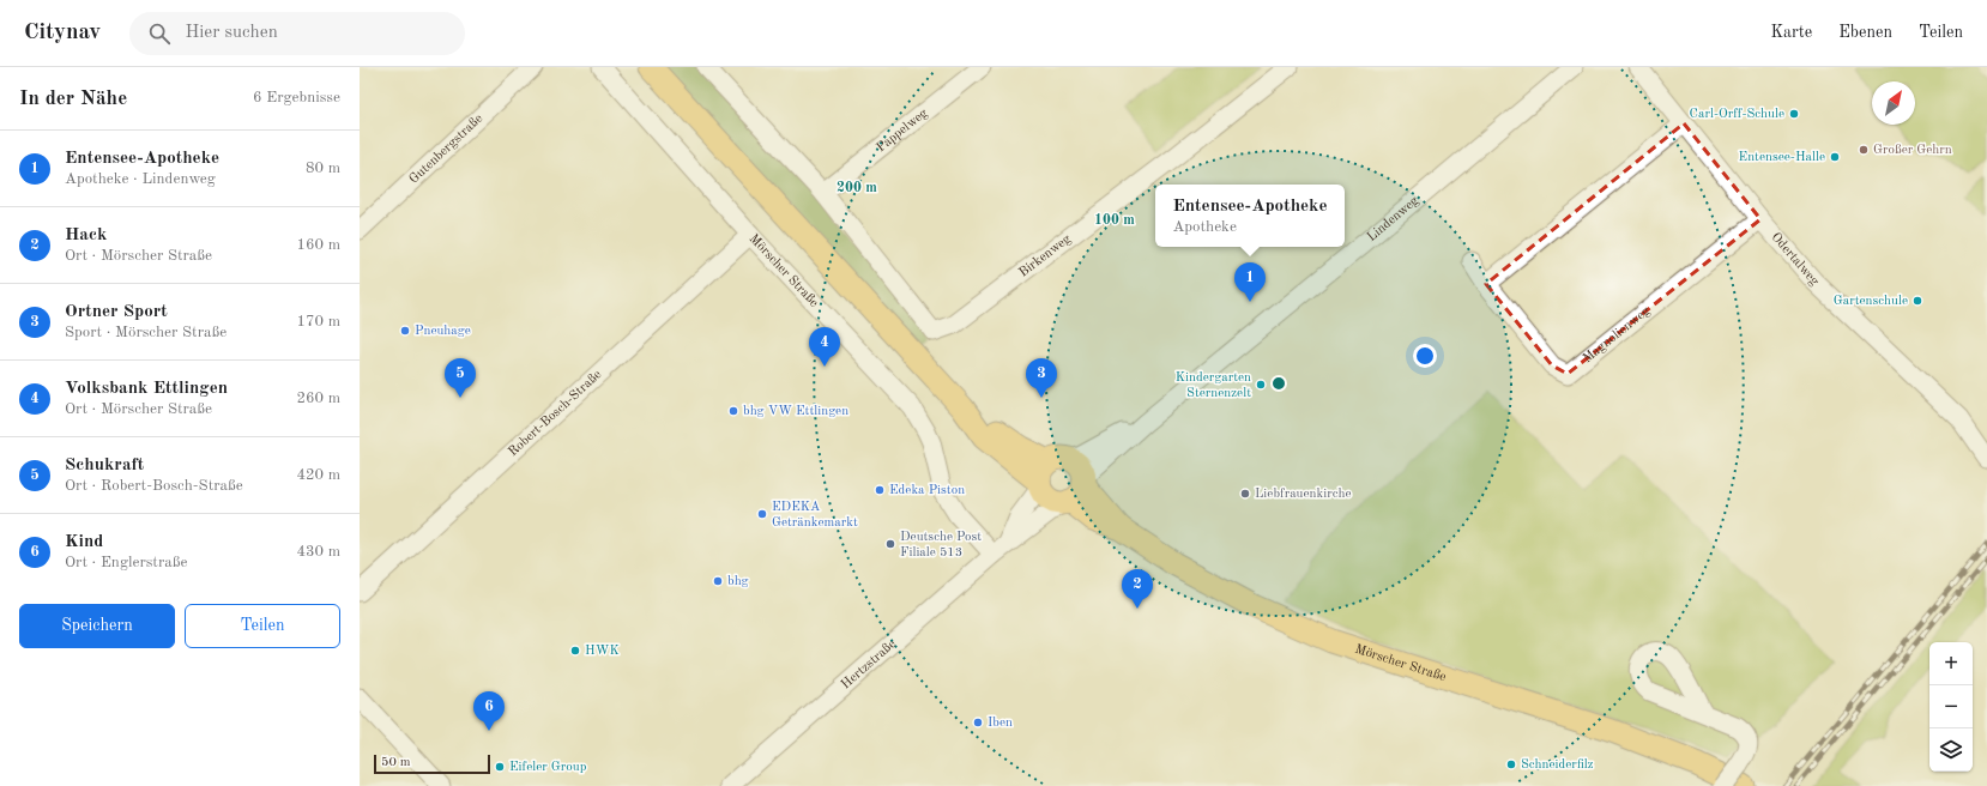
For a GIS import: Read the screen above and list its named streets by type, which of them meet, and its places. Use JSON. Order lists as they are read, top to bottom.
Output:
{
  "streets": {
    "main road": ["Mörscher Straße"],
    "street": [
      "Pappelweg",
      "Gutenbergstraße",
      "Lindenweg",
      "Birkenweg",
      "Odertalweg",
      "Magnolienweg",
      "Robert-Bosch-Straße",
      "Hertzstraße"
    ]
  },
  "crossings": [
    ["Pappelweg", "Birkenweg"],
    ["Lindenweg", "Mörscher Straße"],
    ["Lindenweg", "Hertzstraße"],
    ["Odertalweg", "Magnolienweg"],
    ["Mörscher Straße", "Robert-Bosch-Straße"],
    ["Mörscher Straße", "Hertzstraße"]
  ],
  "places": [
    "Carl-Orff-Schule",
    "Großer Gehrn",
    "Entensee-Halle",
    "Gartenschule",
    "Pneuhage",
    "Kindergarten Sternenzelt",
    "bhg VW Ettlingen",
    "Edeka Piston",
    "Liebfrauenkirche",
    "EDEKA Getränkemarkt",
    "Deutsche Post Filiale 513",
    "bhg",
    "HWK",
    "Iben",
    "Schneiderfilz",
    "Eifeler Group"
  ],
  "scale_bar": "50 m",
  "north": "top right",
  "page": {
    "header": "Citynav",
    "search": "Hier suchen",
    "nav": ["Karte", "Ebenen", "Teilen"],
    "heading": ["In der Nähe", "6 Ergebnisse"],
    "list": [
      {
        "mark": "1",
        "name": "Entensee-Apotheke",
        "note": "Apotheke · Lindenweg",
        "value": "80 m"
      },
      {
        "mark": "2",
        "name": "Hack",
        "note": "Ort · Mörscher Straße",
        "value": "160 m"
      },
      {
        "mark": "3",
        "name": "Ortner Sport",
        "note": "Sport · Mörscher Straße",
        "value": "170 m"
      },
      {
        "mark": "4",
        "name": "Volksbank Ettlingen",
        "note": "Ort · Mörscher Straße",
        "value": "260 m"
      },
      {
        "mark": "5",
        "name": "Schukraft",
        "note": "Ort · Robert-Bosch-Straße",
        "value": "420 m"
      },
      {
        "mark": "6",
        "name": "Kind",
        "note": "Ort · Englerstraße",
        "value": "430 m"
      }
    ],
    "popup": ["Entensee-Apotheke", "Apotheke"],
    "pins": [
      "1",
      "4",
      "3",
      "5",
      "2",
      "6"
    ],
    "buttons": ["Speichern", "Teilen"],
    "map_buttons": ["+", "−"],
    "scale": "50 m"
  },
  "rings": ["200 m", "100 m"]
}
